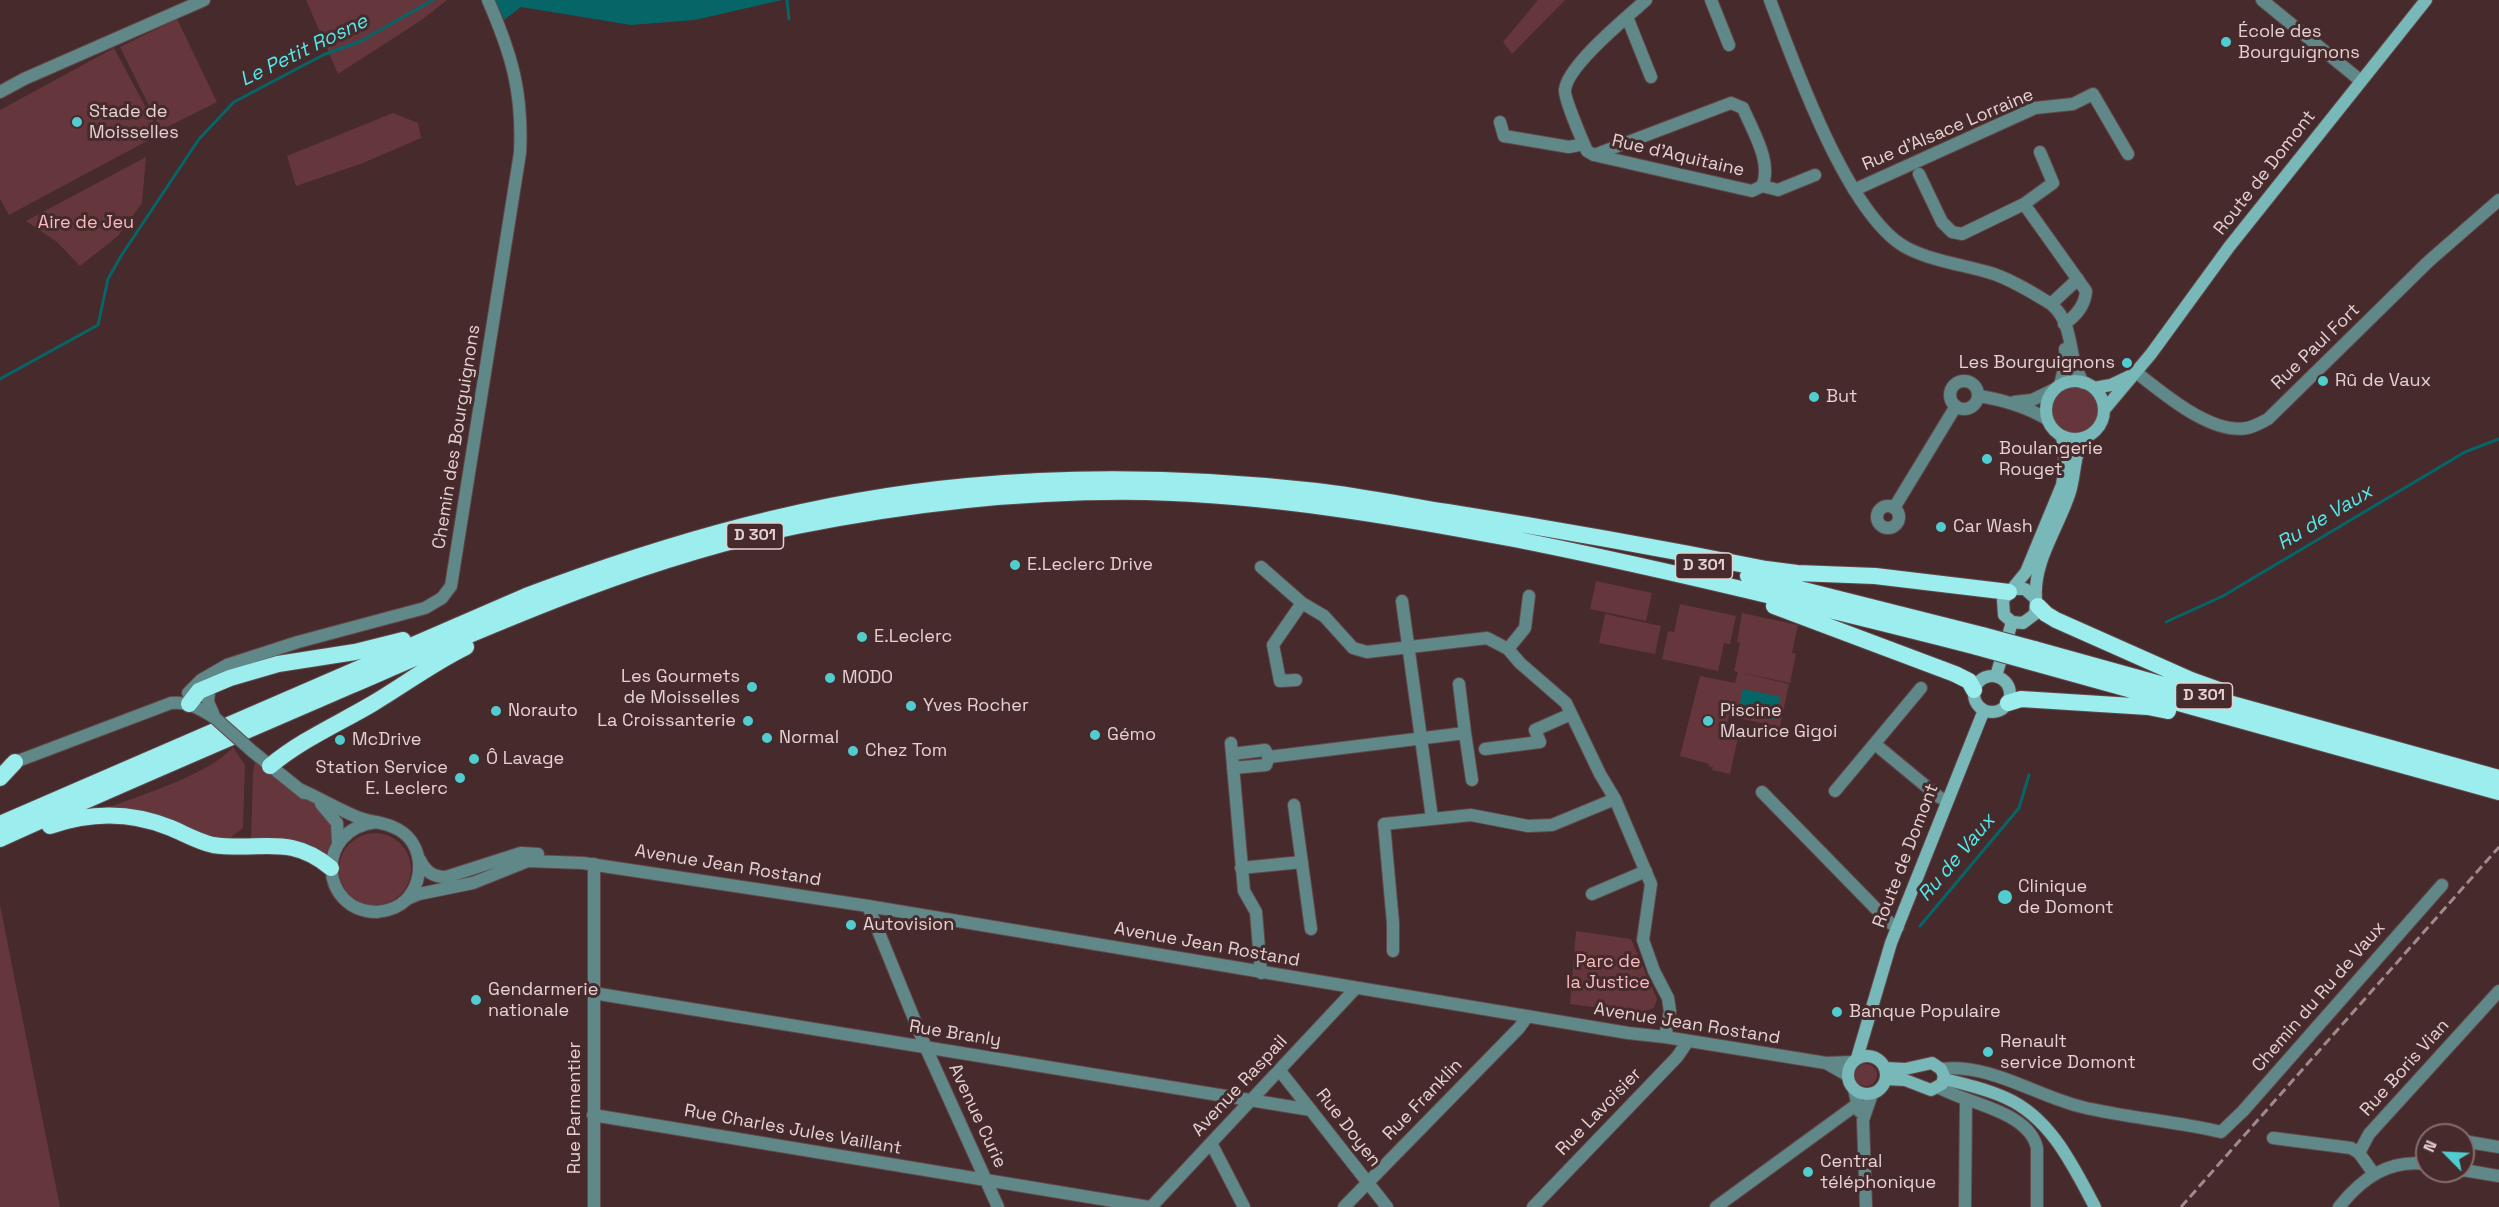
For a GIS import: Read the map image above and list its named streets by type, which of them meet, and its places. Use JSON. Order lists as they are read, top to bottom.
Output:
{
  "streets": {
    "highway": ["D 301"],
    "main road": ["Route de Domont"],
    "street": [
      "Rue d'Alsace Lorraine",
      "Rue d'Aquitaine",
      "Rue Paul Fort",
      "Chemin des Bourguignons",
      "Avenue Jean Rostand",
      "Chemin du Ru de Vaux",
      "Rue Branly",
      "Rue Boris Vian",
      "Avenue Raspail",
      "Rue Franklin",
      "Rue Parmentier",
      "Rue Lavoisier",
      "Avenue Curie",
      "Rue Doyen",
      "Rue Charles Jules Vaillant"
    ]
  },
  "crossings": [
    ["Route de Domont", "Rue Paul Fort"],
    ["Route de Domont", "Avenue Jean Rostand"],
    ["Avenue Jean Rostand", "Avenue Raspail"],
    ["Avenue Jean Rostand", "Rue Franklin"],
    ["Avenue Jean Rostand", "Rue Parmentier"],
    ["Avenue Jean Rostand", "Rue Lavoisier"],
    ["Avenue Jean Rostand", "Avenue Curie"],
    ["Rue Branly", "Avenue Raspail"],
    ["Rue Branly", "Rue Parmentier"],
    ["Rue Branly", "Avenue Curie"],
    ["Rue Branly", "Rue Doyen"],
    ["Avenue Raspail", "Rue Doyen"],
    ["Avenue Raspail", "Rue Charles Jules Vaillant"],
    ["Rue Franklin", "Rue Doyen"],
    ["Rue Parmentier", "Rue Charles Jules Vaillant"],
    ["Avenue Curie", "Rue Charles Jules Vaillant"]
  ],
  "water": ["Le Petit Rosne", "Ru de Vaux"],
  "parks": ["Aire de Jeu", "Parc de la Justice"],
  "places": [
    "École des Bourguignons",
    "Stade de Moisselles",
    "Les Bourguignons",
    "Rû de Vaux",
    "But",
    "Boulangerie Rouget",
    "Car Wash",
    "E.Leclerc Drive",
    "E.Leclerc",
    "MODO",
    "Les Gourmets de Moisselles",
    "Yves Rocher",
    "Norauto",
    "La Croissanterie",
    "Piscine Maurice Gigoi",
    "Gémo",
    "Normal",
    "McDrive",
    "Chez Tom",
    "Ô Lavage",
    "Station Service E. Leclerc",
    "Clinique de Domont",
    "Autovision",
    "Gendarmerie nationale",
    "Banque Populaire",
    "Renault service Domont",
    "Central téléphonique"
  ],
  "north": "top left"
}
